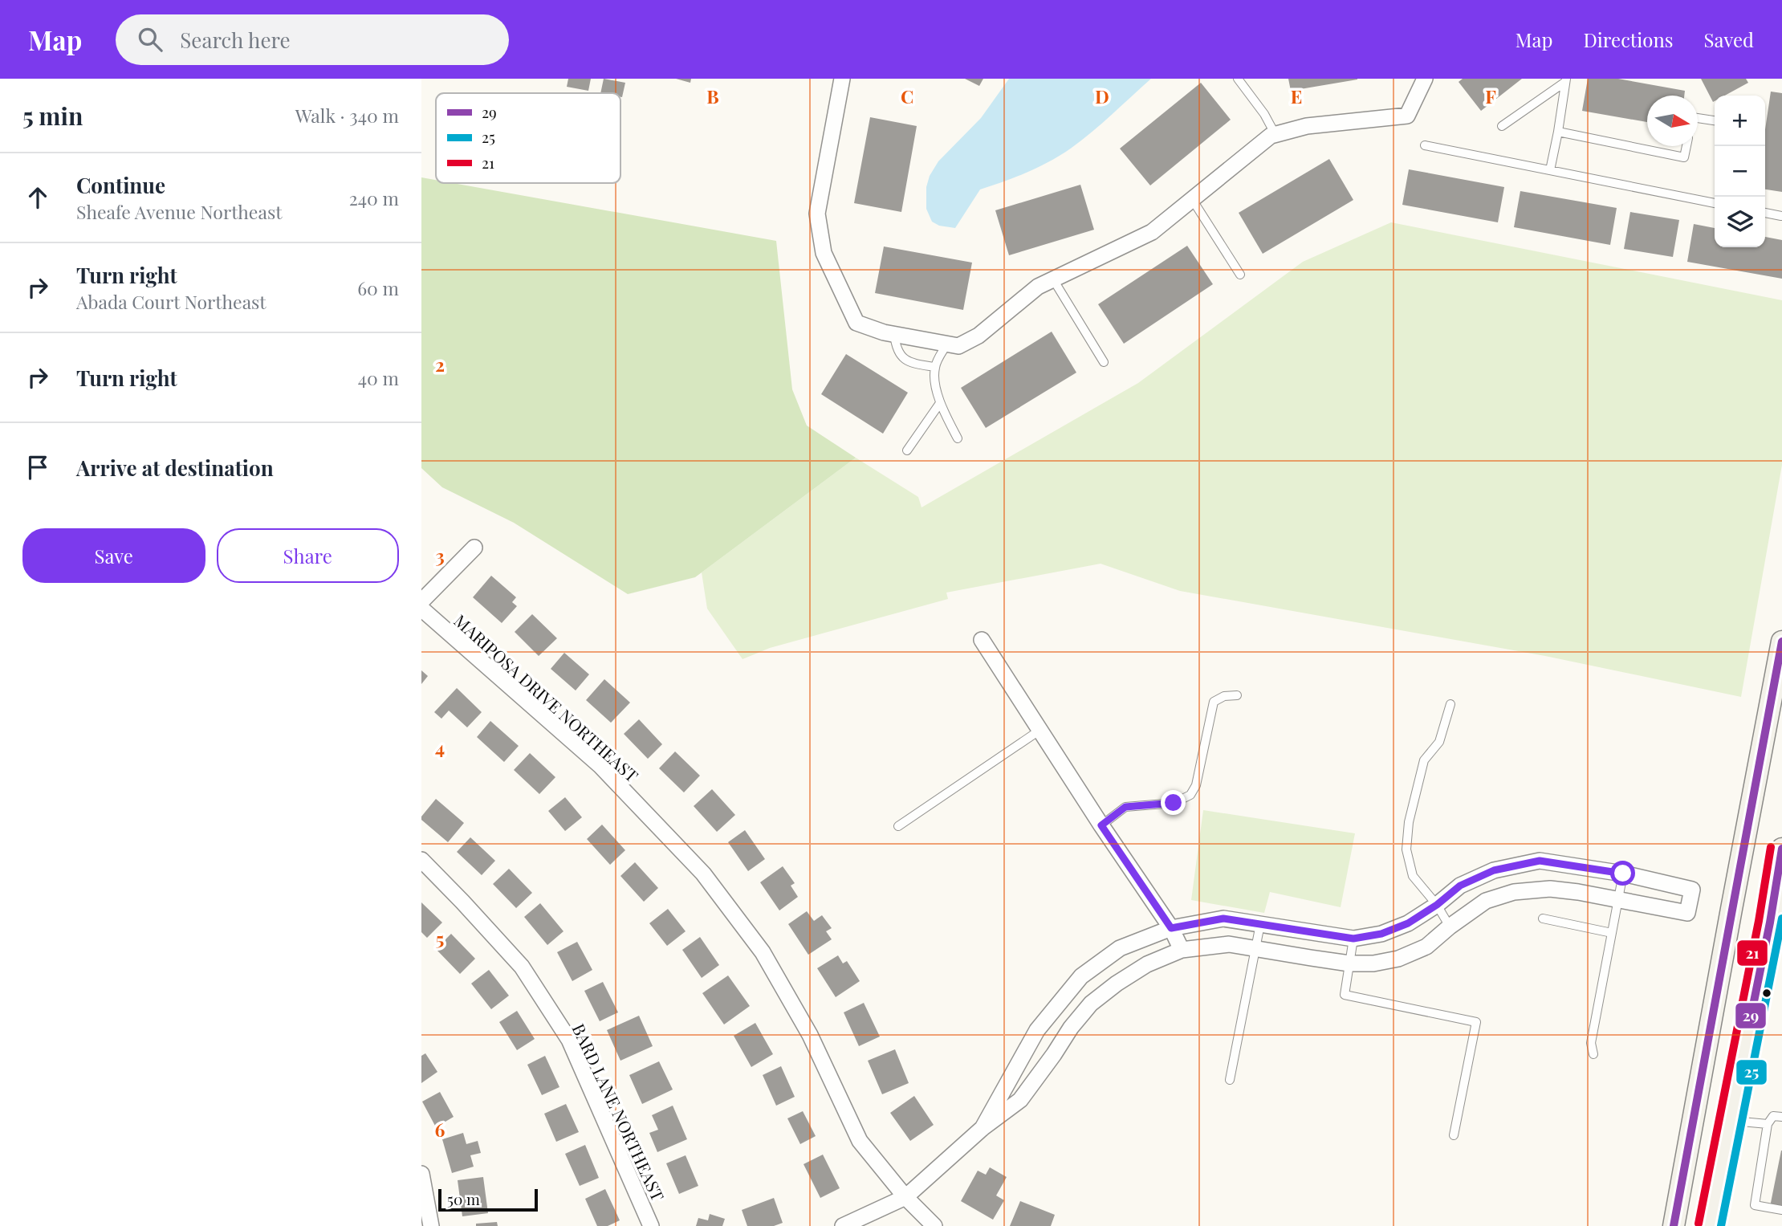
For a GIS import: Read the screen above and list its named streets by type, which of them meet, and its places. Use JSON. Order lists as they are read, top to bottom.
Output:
{
  "streets": {
    "street": ["MARIPOSA DRIVE NORTHEAST", "BARD LANE NORTHEAST"]
  },
  "lines": ["transit line 29", "transit line 21", "transit line 25"],
  "legend": ["29", "25", "21"],
  "scale_bar": "50 m",
  "north": "right",
  "page": {
    "header": "Map",
    "search": "Search here",
    "nav": ["Map", "Directions", "Saved"],
    "heading": ["5 min", "Walk · 340 m"],
    "map_buttons": ["+", "−"],
    "list": [
      ["Continue", "Sheafe Avenue Northeast", "240 m"],
      ["Turn right", "Abada Court Northeast", "60 m"],
      ["Turn right", "40 m"],
      "Arrive at destination"
    ],
    "buttons": ["Save", "Share"],
    "scale": "50 m"
  },
  "grid": {
    "columns": [
      "B",
      "C",
      "D",
      "E",
      "F"
    ],
    "rows": [
      "2",
      "3",
      "4",
      "5",
      "6"
    ]
  }
}
